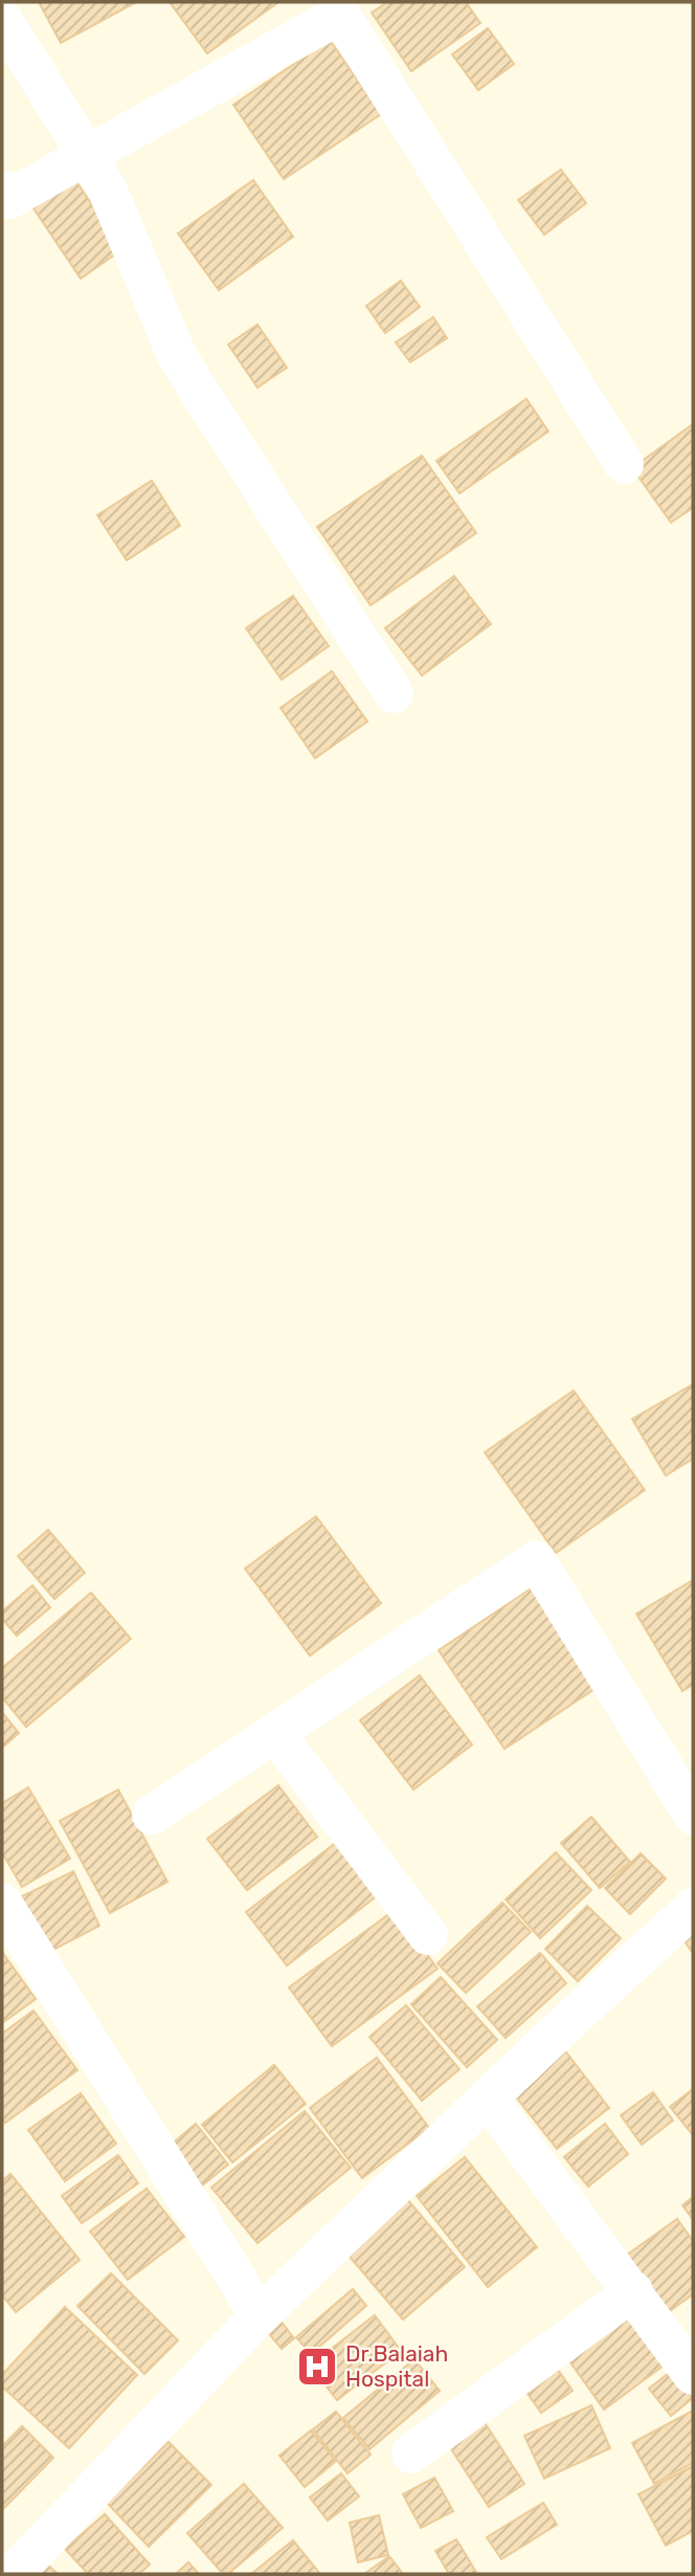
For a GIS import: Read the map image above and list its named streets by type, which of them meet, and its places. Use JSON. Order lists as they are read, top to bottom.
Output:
{
  "places": {
    "hospital": ["Dr.Balaiah Hospital"]
  }
}
